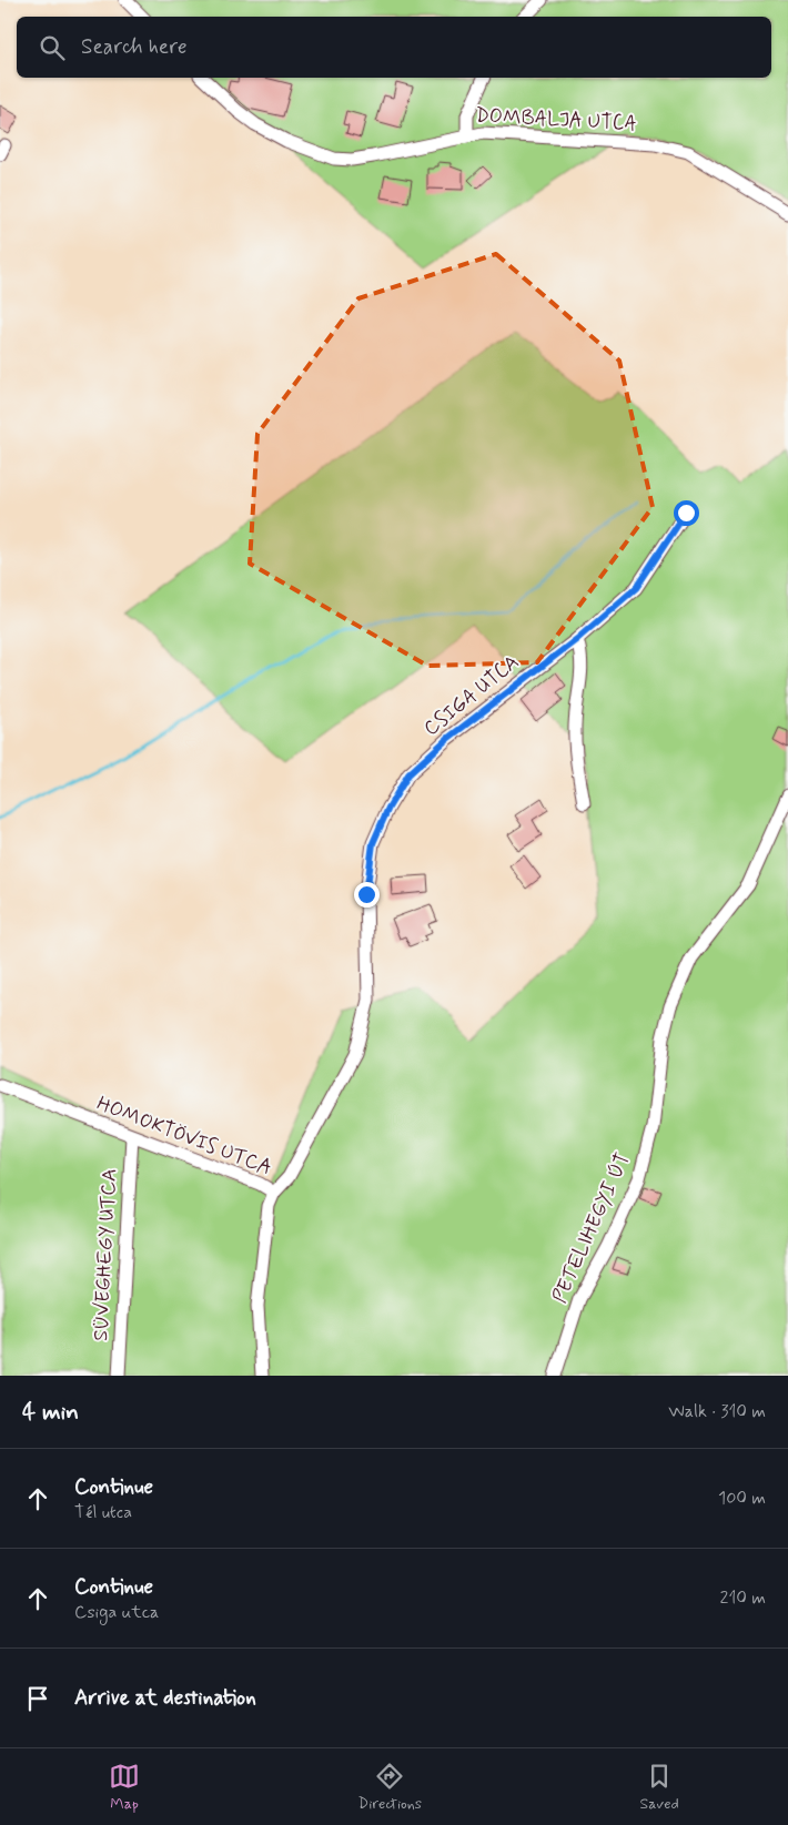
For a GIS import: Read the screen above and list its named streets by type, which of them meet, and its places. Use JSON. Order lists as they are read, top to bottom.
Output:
{
  "streets": {
    "street": [
      "DOMBALJA UTCA",
      "CSIGA UTCA",
      "HOMOKTÖVIS UTCA",
      "PETELIHEGYI ÚT",
      "SÜVEGHEGY UTCA"
    ]
  },
  "crossings": [
    ["CSIGA UTCA", "HOMOKTÖVIS UTCA"],
    ["HOMOKTÖVIS UTCA", "SÜVEGHEGY UTCA"]
  ],
  "page": {
    "search": "Search here",
    "heading": ["4 min", "Walk · 310 m"],
    "list": [
      ["Continue", "Tél utca", "100 m"],
      ["Continue", "Csiga utca", "210 m"],
      "Arrive at destination"
    ],
    "nav": ["Map", "Directions", "Saved"]
  }
}
